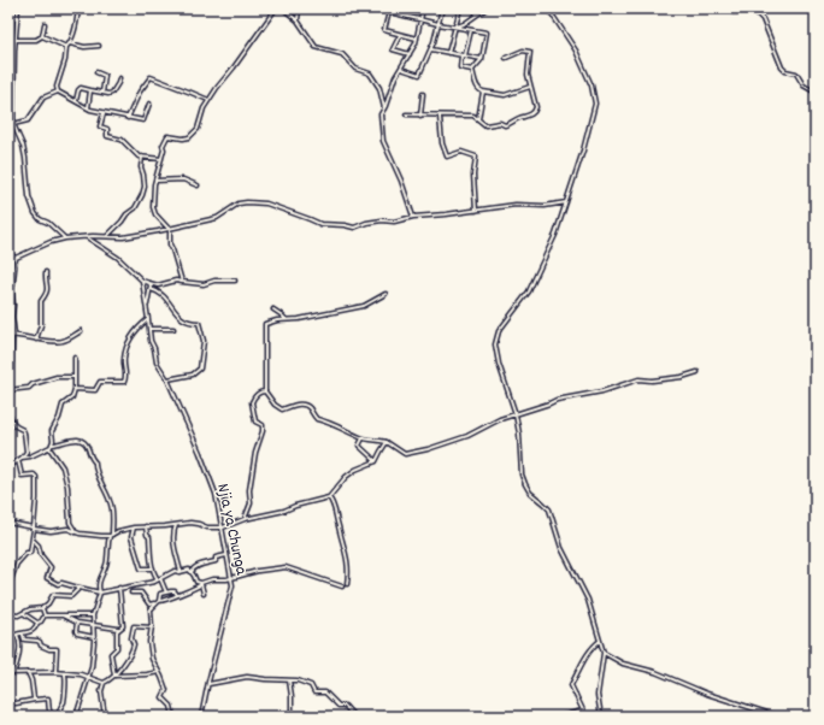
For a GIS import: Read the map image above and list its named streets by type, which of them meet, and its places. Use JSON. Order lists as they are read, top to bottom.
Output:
{
  "streets": {
    "street": ["Njia ya Chunga"]
  }
}
